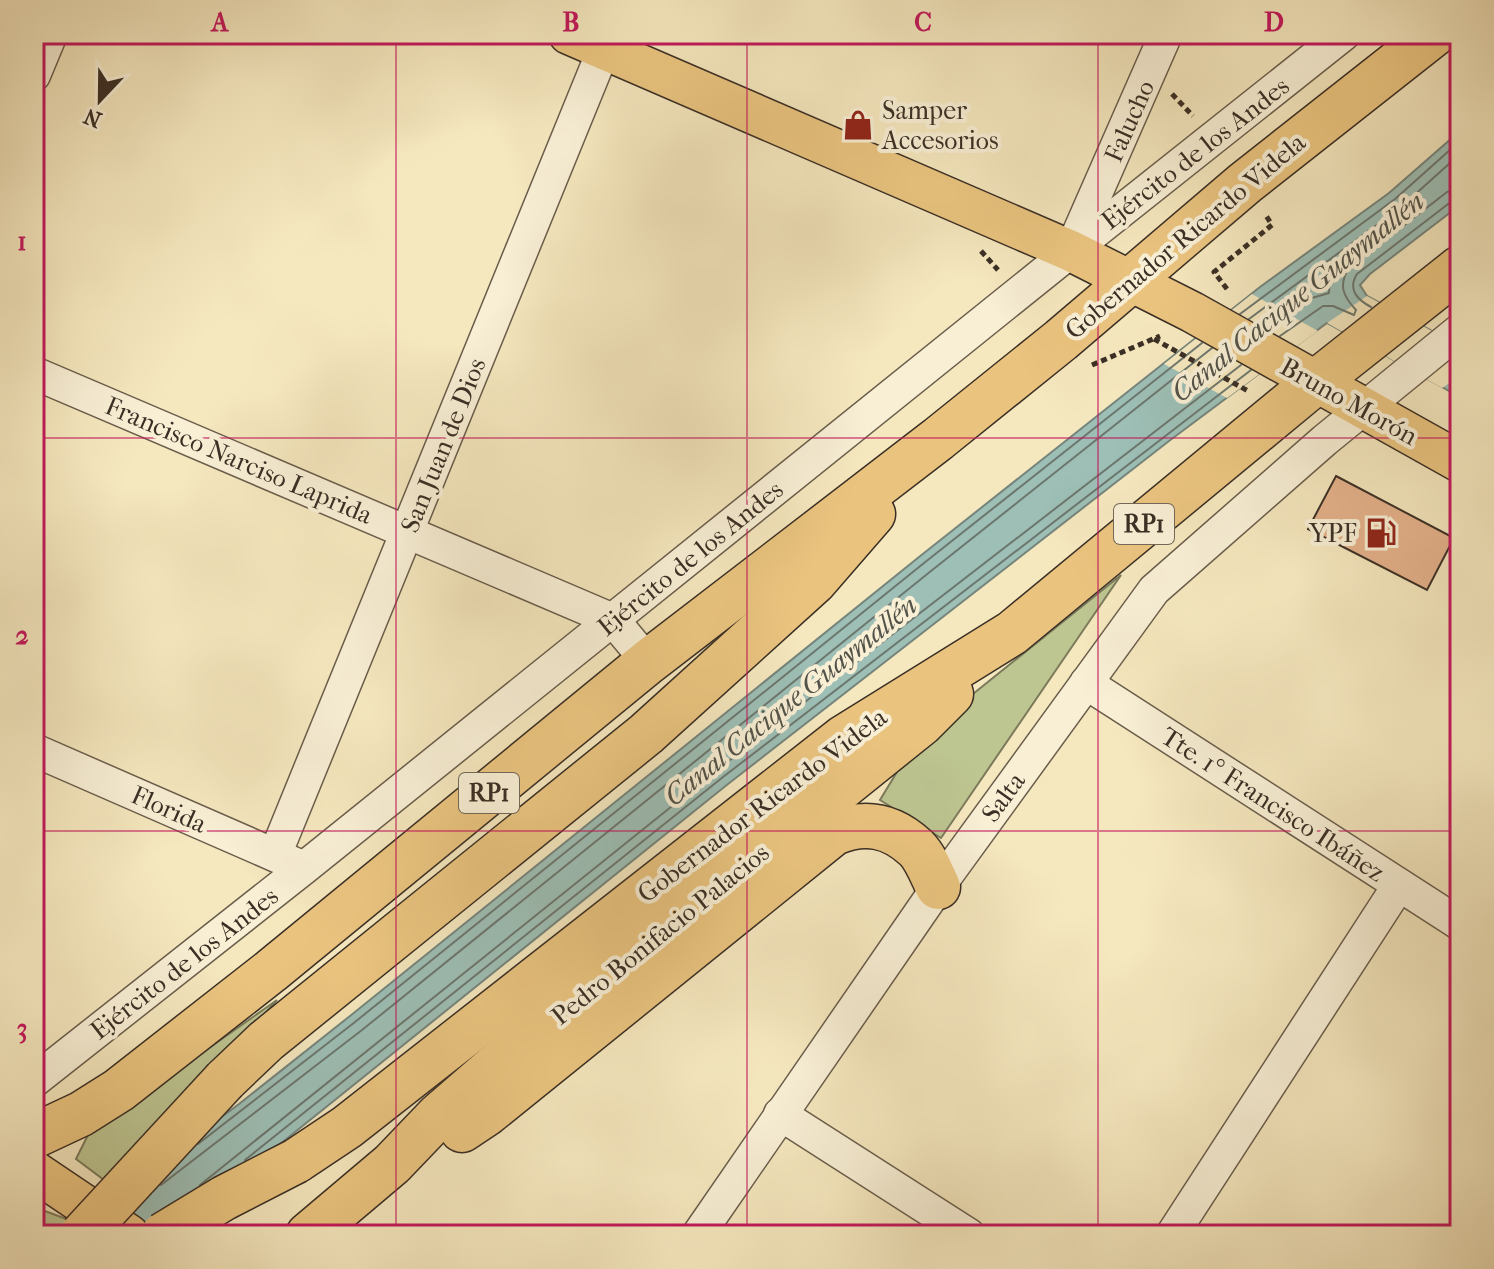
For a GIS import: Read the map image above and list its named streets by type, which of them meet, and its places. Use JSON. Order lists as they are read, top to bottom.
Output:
{
  "streets": {
    "highway": ["Gobernador Ricardo Videla", "RP1", "Pedro Bonifacio Palacios"],
    "main road": ["Bruno Morón"],
    "street": [
      "Falucho",
      "Ejército de los Andes",
      "San Juan de Dios",
      "Francisco Narciso Laprida",
      "Salta",
      "Tte. 1° Francisco Ibáñez",
      "Florida"
    ]
  },
  "crossings": [
    ["Falucho", "Ejército de los Andes"],
    ["Falucho", "Bruno Morón"],
    ["Ejército de los Andes", "Bruno Morón"],
    ["Ejército de los Andes", "Francisco Narciso Laprida"],
    ["Ejército de los Andes", "Florida"],
    ["Gobernador Ricardo Videla", "Bruno Morón"],
    ["Gobernador Ricardo Videla", "Francisco Narciso Laprida"],
    ["Gobernador Ricardo Videla", "Pedro Bonifacio Palacios"],
    ["Bruno Morón", "San Juan de Dios"],
    ["Bruno Morón", "Salta"],
    ["San Juan de Dios", "Francisco Narciso Laprida"],
    ["San Juan de Dios", "Florida"],
    ["Salta", "Tte. 1° Francisco Ibáñez"]
  ],
  "water": ["Canal Cacique Guaymallén"],
  "places": {
    "shop": ["Samper Accesorios"],
    "fuel station": ["YPF"]
  },
  "north": "bottom",
  "grid": {
    "columns": [
      "A",
      "B",
      "C",
      "D"
    ],
    "rows": ["1", "2", "3"]
  }
}
